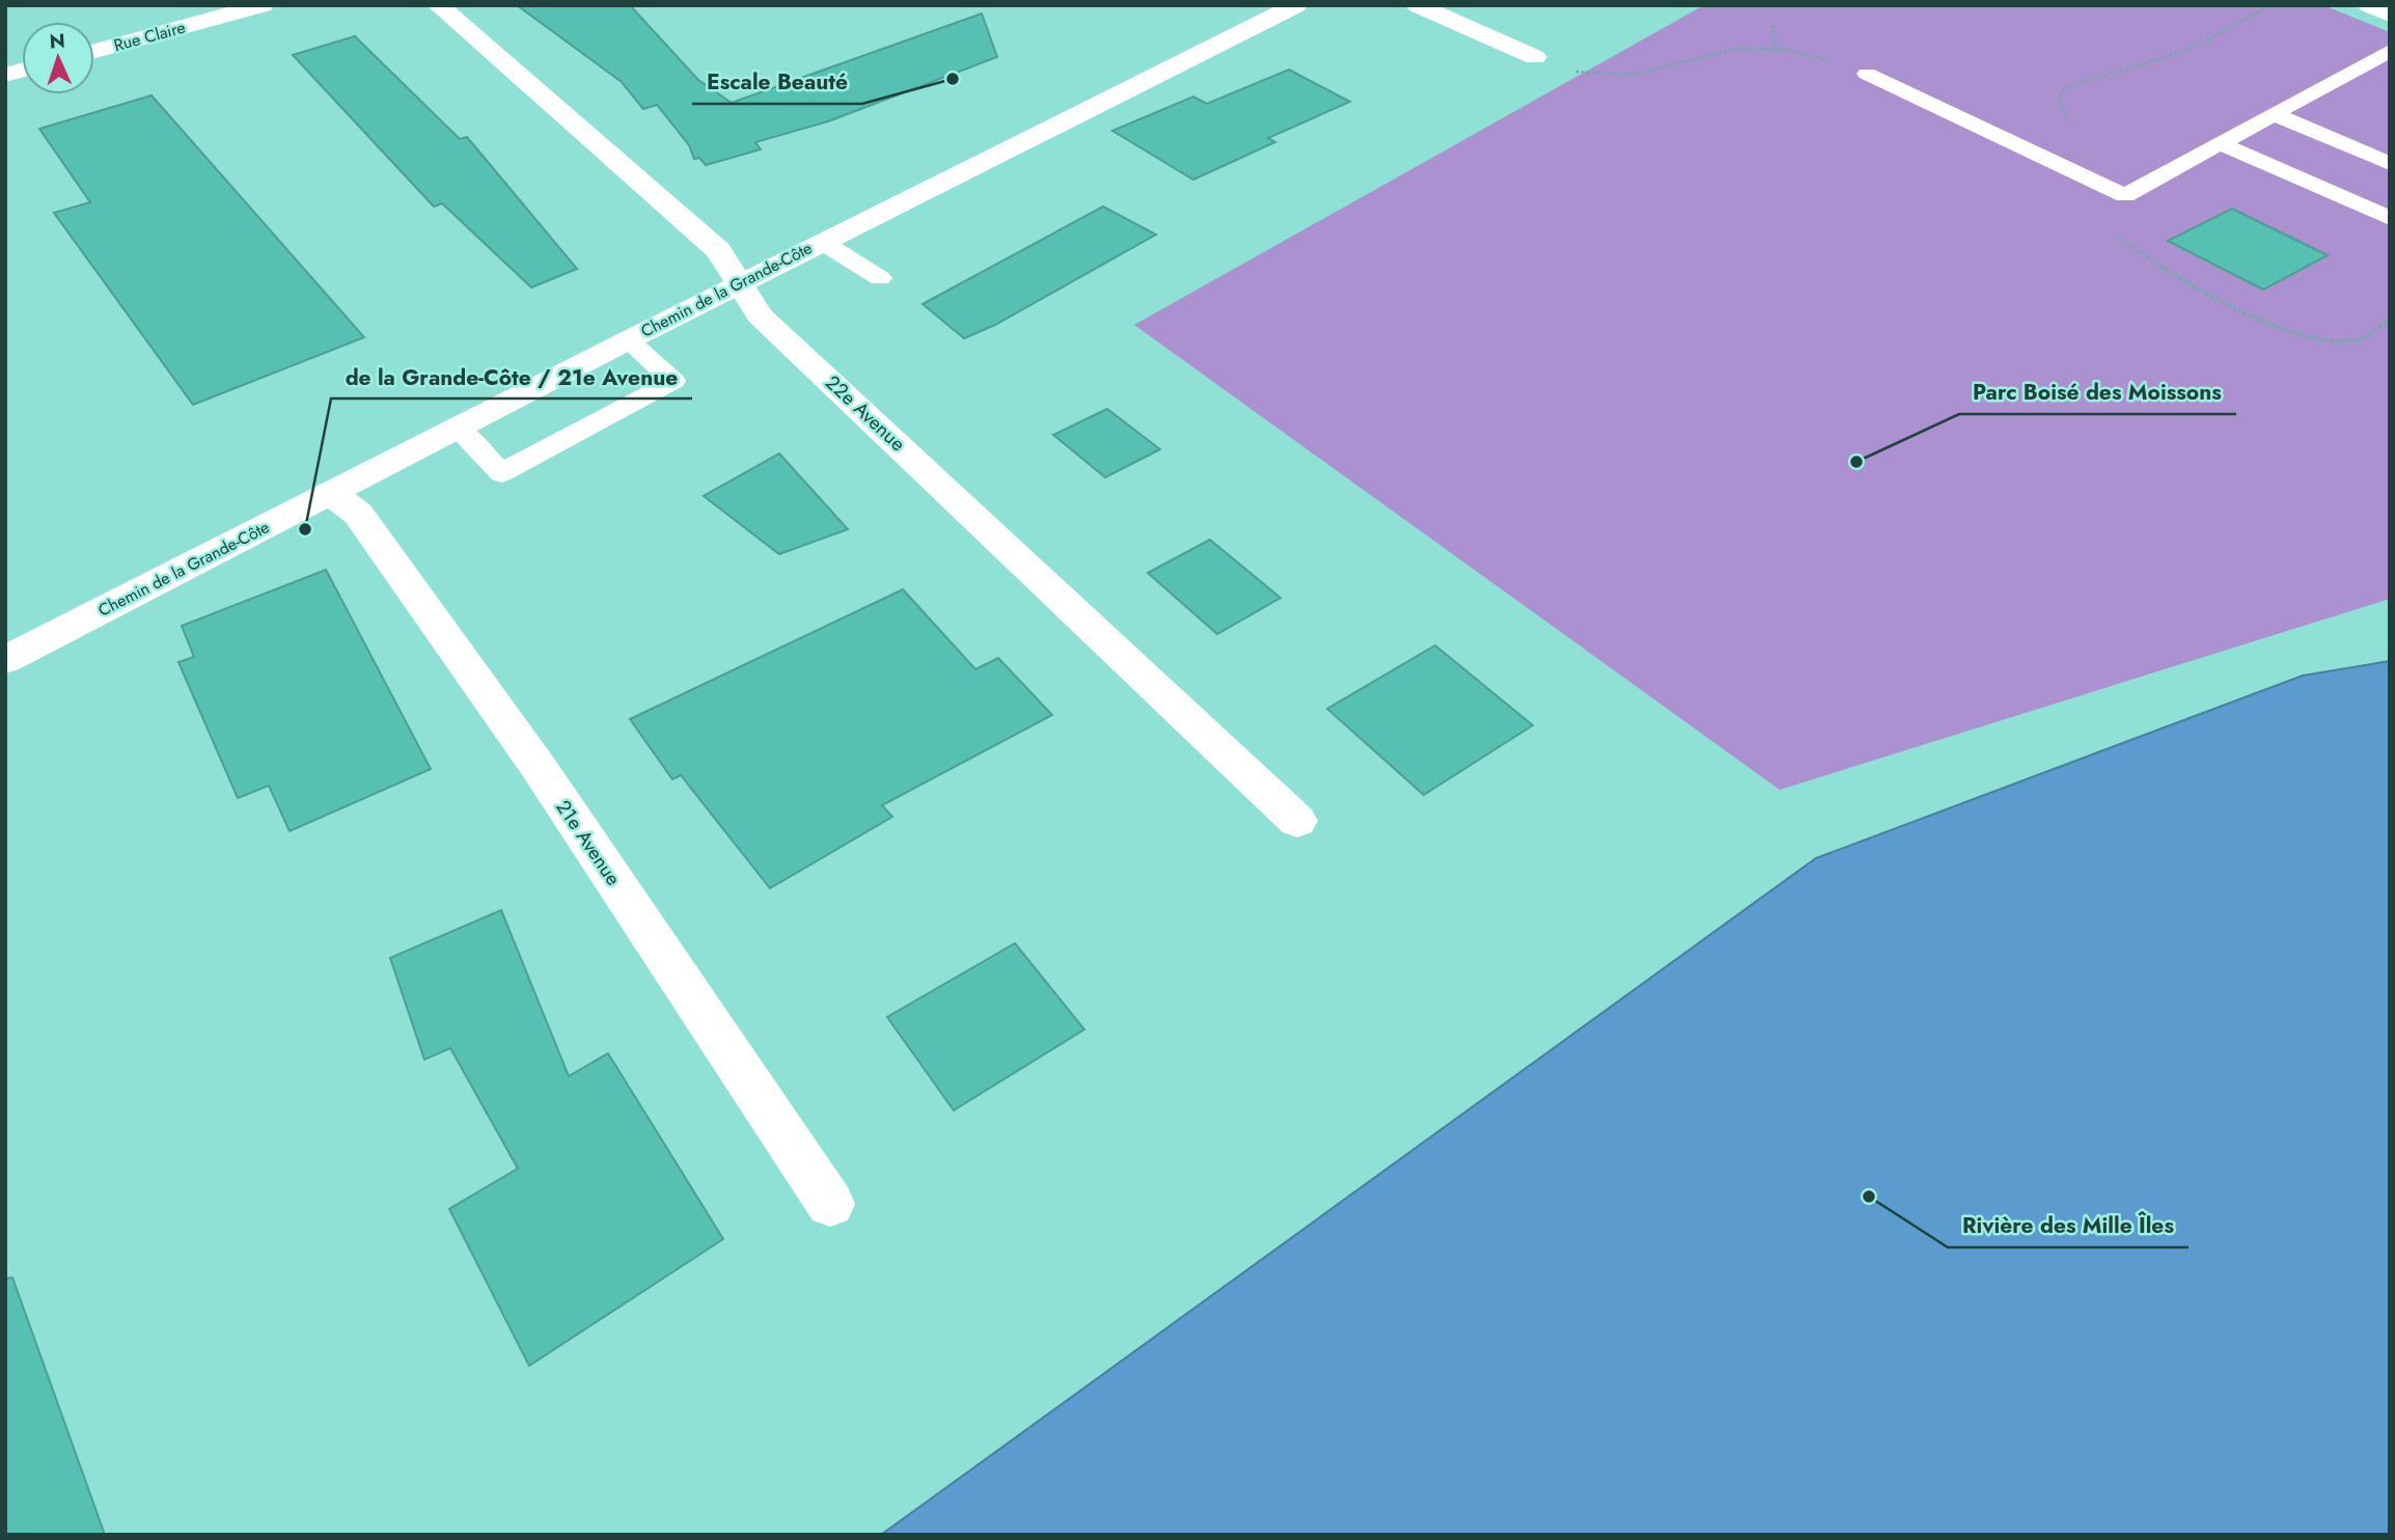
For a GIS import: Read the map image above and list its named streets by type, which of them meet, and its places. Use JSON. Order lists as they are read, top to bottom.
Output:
{
  "streets": {
    "street": [
      "Rue Claire",
      "Chemin de la Grande-Côte",
      "22e Avenue",
      "21e Avenue"
    ]
  },
  "crossings": [
    ["Chemin de la Grande-Côte", "22e Avenue"],
    ["Chemin de la Grande-Côte", "21e Avenue"]
  ],
  "places": [
    "Escale Beauté",
    "Parc Boisé des Moissons",
    "de la Grande-Côte / 21e Avenue",
    "Rivière des Mille Îles"
  ],
  "north": "top"
}
